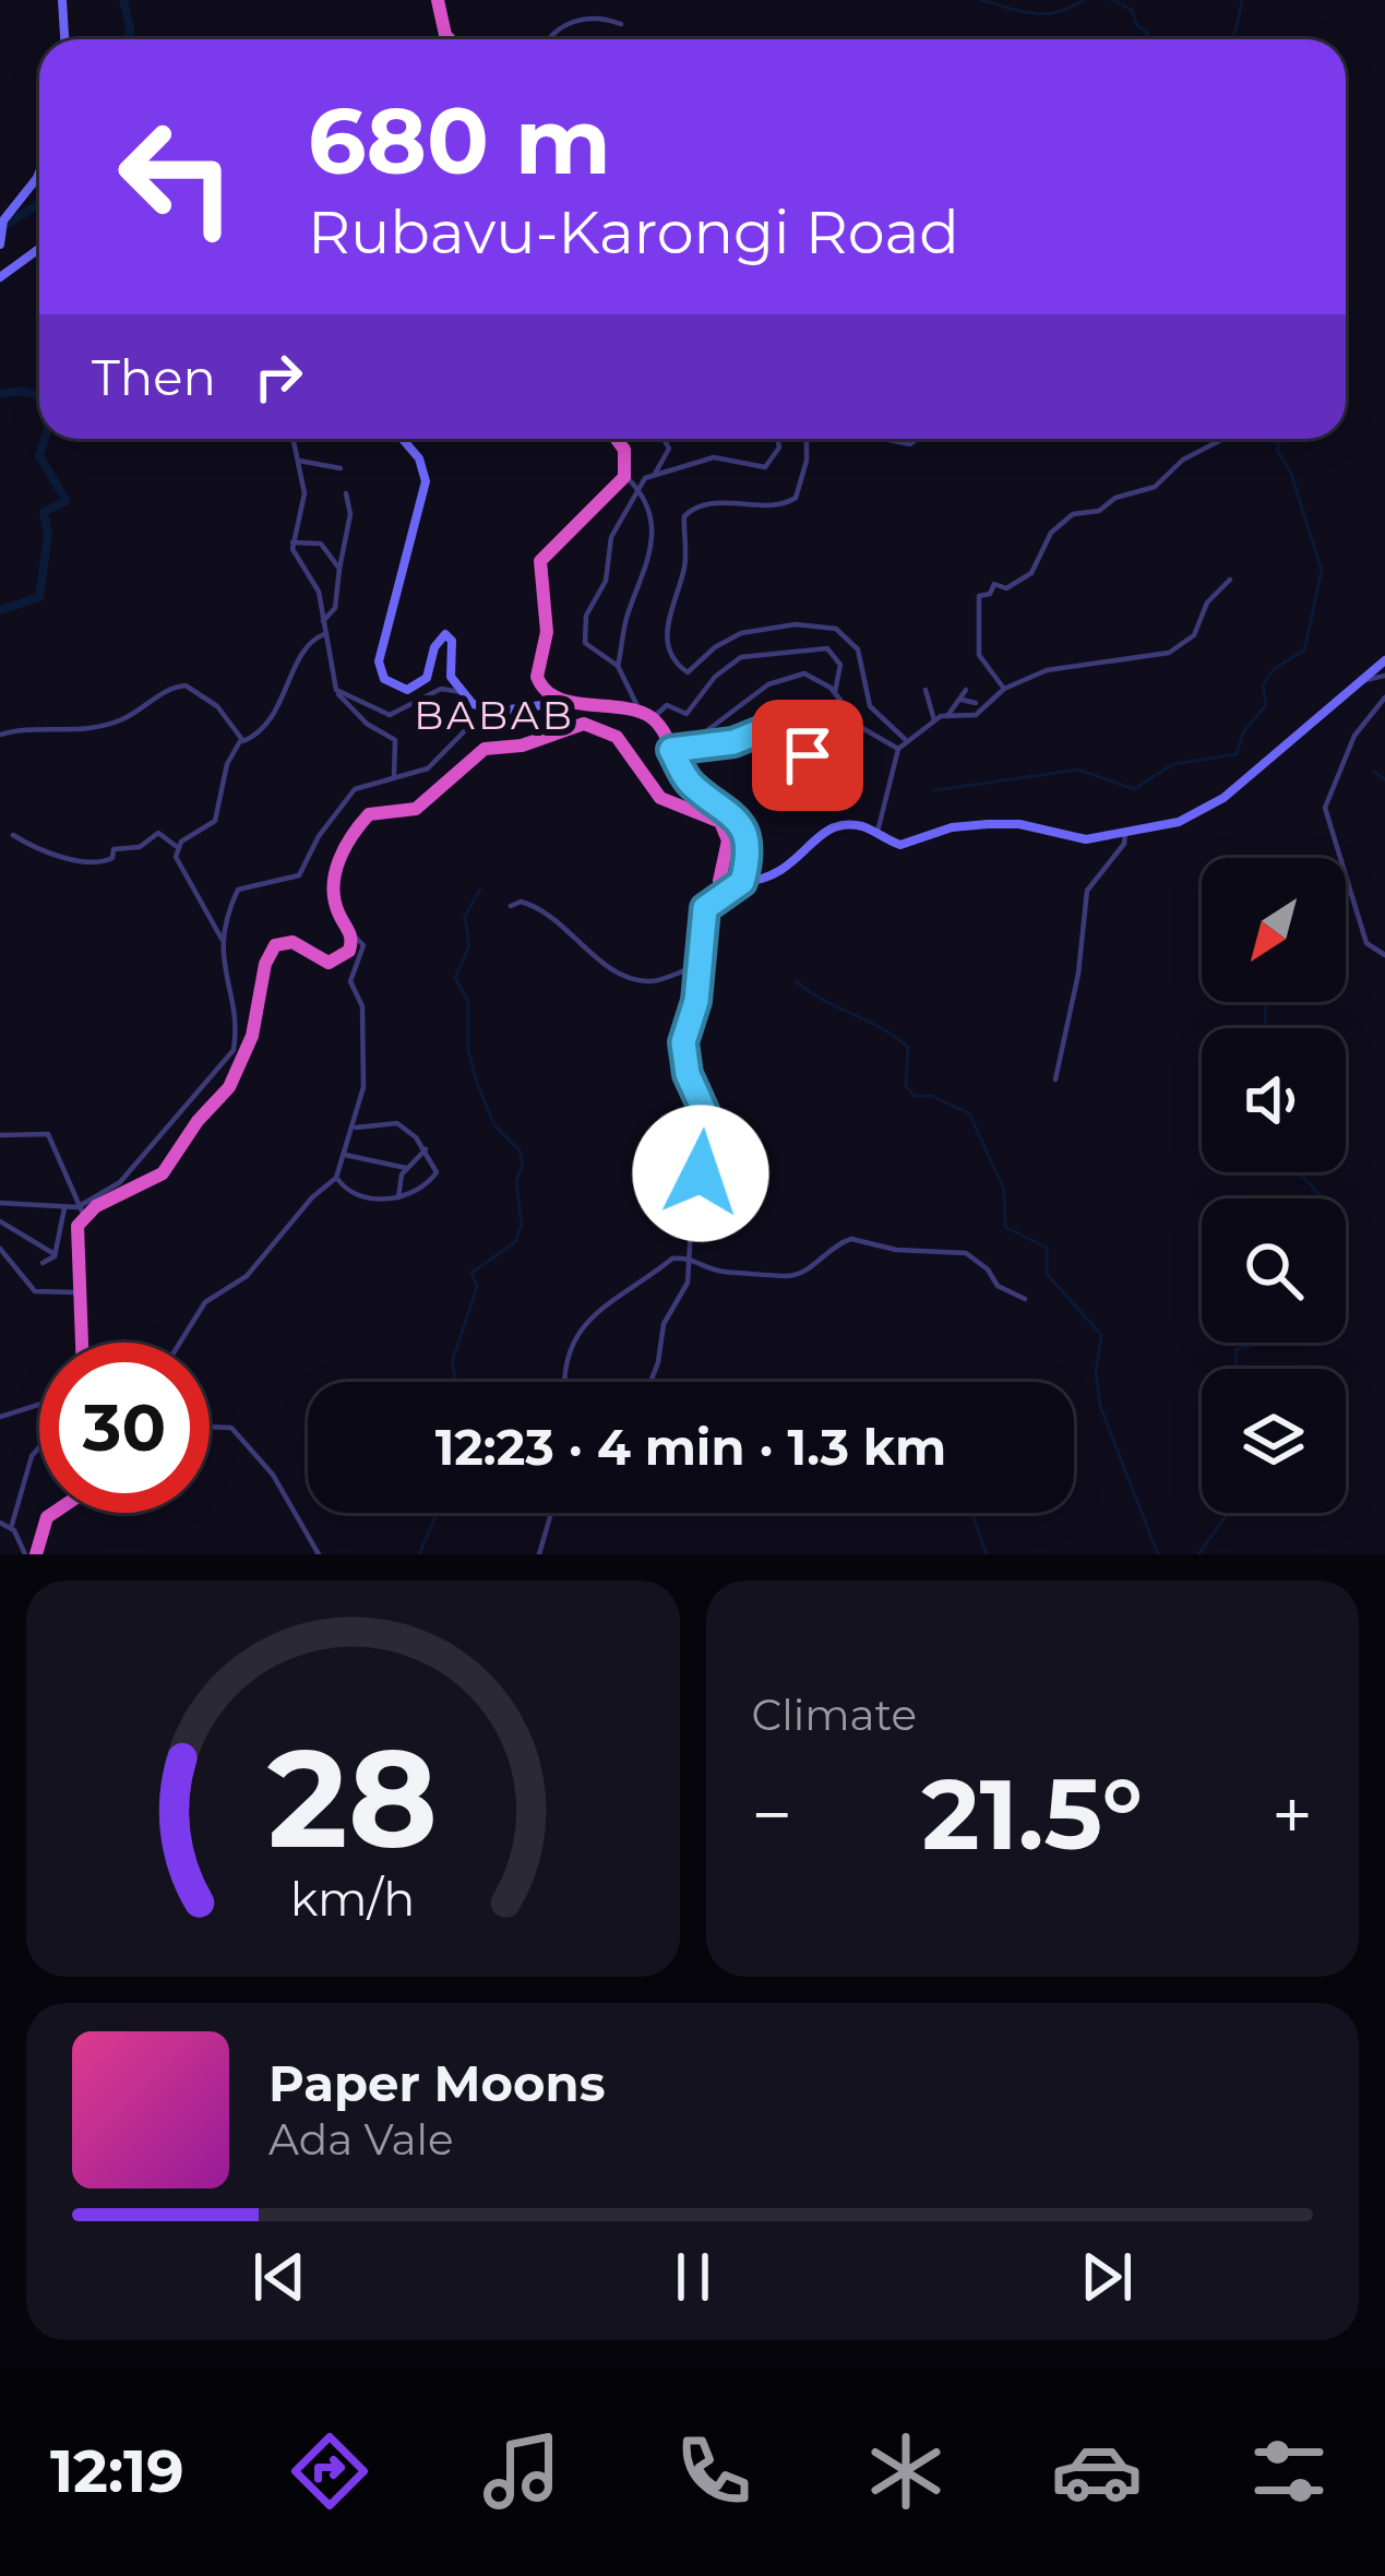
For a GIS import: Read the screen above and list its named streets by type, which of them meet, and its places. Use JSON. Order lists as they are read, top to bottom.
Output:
{
  "districts": ["BABAB"],
  "north": "bottom left",
  "page": {
    "turn": ["680 m", "Rubavu-Karongi Road"],
    "then": "Then",
    "limit": "30",
    "trip": "12:23 · 4 min · 1.3 km",
    "tile": "Climate",
    "heat": ["−", "21.5°", "+"],
    "song": ["Paper Moons", "Ada Vale"],
    "tabs": "12:19",
    "gauge": ["28", "km/h"]
  }
}
